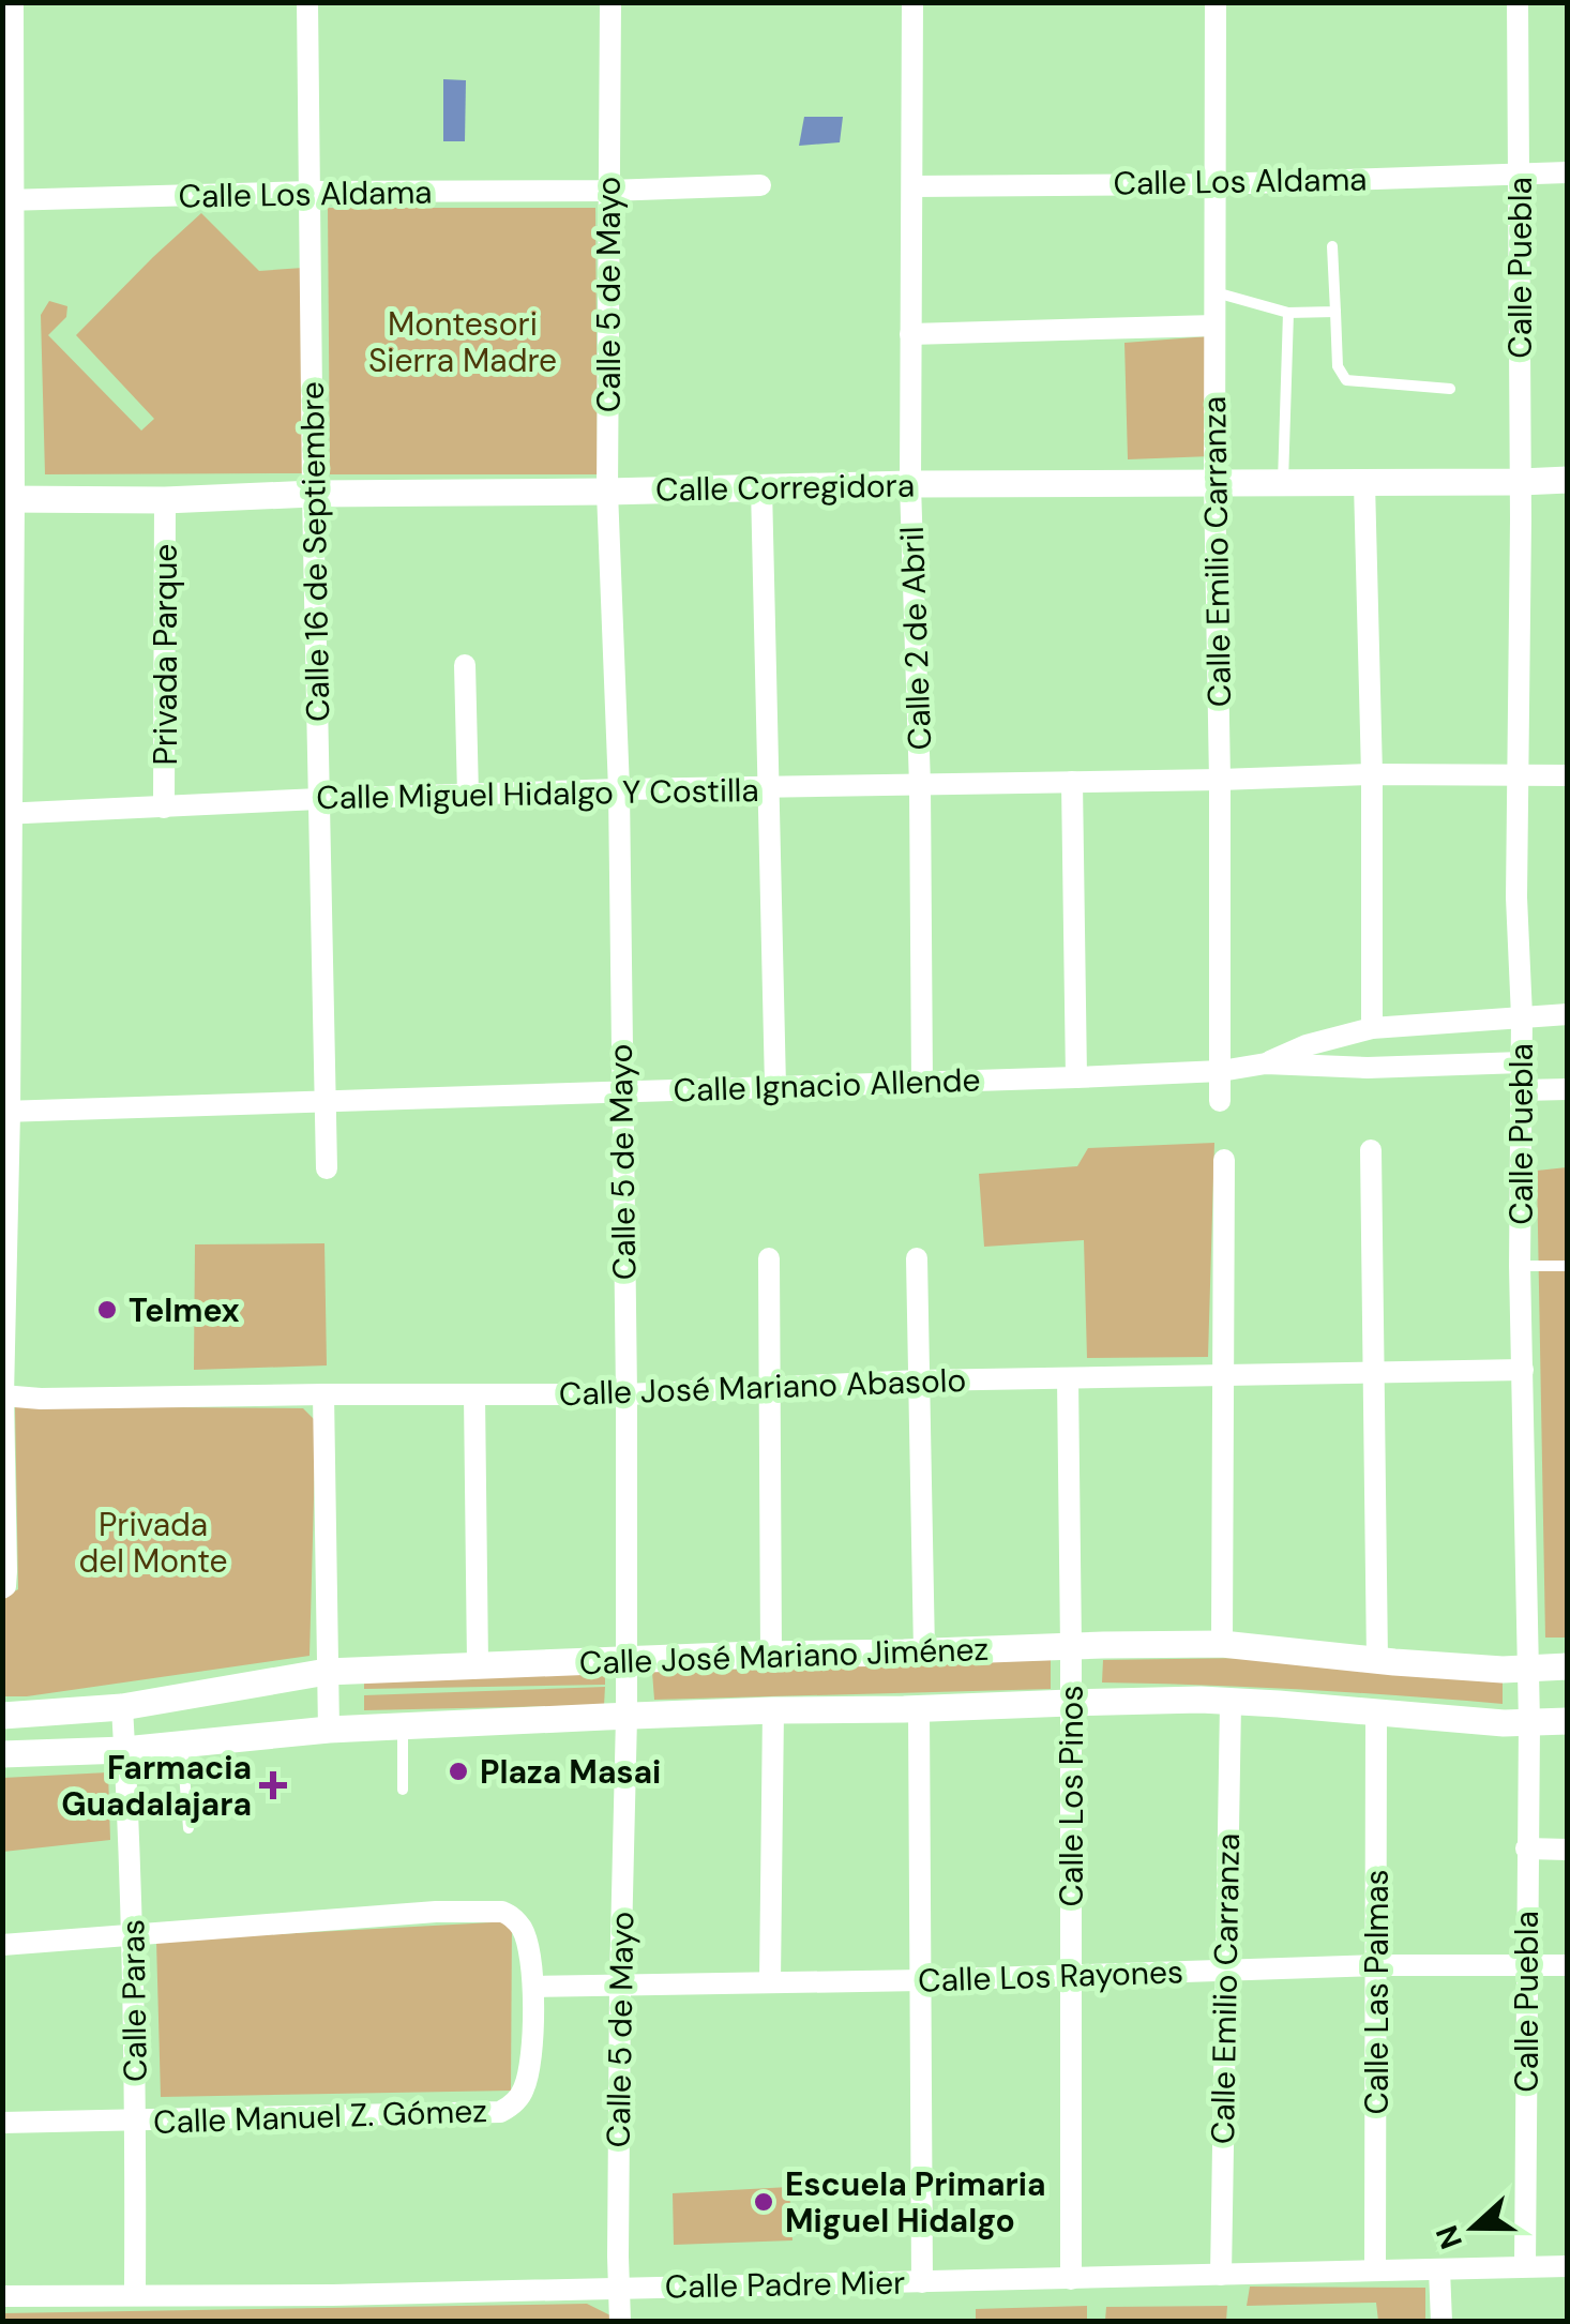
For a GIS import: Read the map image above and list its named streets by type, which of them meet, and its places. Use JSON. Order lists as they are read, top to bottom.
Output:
{
  "streets": {
    "street": [
      "Calle Los Aldama",
      "Calle Puebla",
      "Calle 5 de Mayo",
      "Calle Corregidora",
      "Calle 16 de Septiembre",
      "Calle Emilio Carranza",
      "Calle 2 de Abril",
      "Privada Parque",
      "Calle Miguel Hidalgo Y Costilla",
      "Calle Ignacio Allende",
      "Calle José Mariano Abasolo",
      "Calle José Mariano Jiménez",
      "Calle Los Pinos",
      "Calle Los Rayones",
      "Calle Las Palmas",
      "Calle Paras",
      "Calle Manuel Z. Gómez",
      "Calle Padre Mier"
    ]
  },
  "crossings": [
    ["Calle Los Aldama", "Calle Puebla"],
    ["Calle Los Aldama", "Calle 5 de Mayo"],
    ["Calle Los Aldama", "Calle 16 de Septiembre"],
    ["Calle Los Aldama", "Calle Emilio Carranza"],
    ["Calle Los Aldama", "Calle 2 de Abril"],
    ["Calle Puebla", "Calle Corregidora"],
    ["Calle Puebla", "Calle Miguel Hidalgo Y Costilla"],
    ["Calle Puebla", "Calle Ignacio Allende"],
    ["Calle Puebla", "Calle José Mariano Abasolo"],
    ["Calle Puebla", "Calle José Mariano Jiménez"],
    ["Calle Puebla", "Calle Los Rayones"],
    ["Calle Puebla", "Calle Padre Mier"],
    ["Calle 5 de Mayo", "Calle Corregidora"],
    ["Calle 5 de Mayo", "Calle Miguel Hidalgo Y Costilla"],
    ["Calle 5 de Mayo", "Calle Ignacio Allende"],
    ["Calle 5 de Mayo", "Calle José Mariano Abasolo"],
    ["Calle 5 de Mayo", "Calle José Mariano Jiménez"],
    ["Calle 5 de Mayo", "Calle Los Rayones"],
    ["Calle 5 de Mayo", "Calle Padre Mier"],
    ["Calle Corregidora", "Calle 16 de Septiembre"],
    ["Calle Corregidora", "Calle Emilio Carranza"],
    ["Calle Corregidora", "Calle 2 de Abril"],
    ["Calle Corregidora", "Privada Parque"],
    ["Calle 16 de Septiembre", "Calle Miguel Hidalgo Y Costilla"],
    ["Calle 16 de Septiembre", "Calle Ignacio Allende"],
    ["Calle Emilio Carranza", "Calle Miguel Hidalgo Y Costilla"],
    ["Calle Emilio Carranza", "Calle Ignacio Allende"],
    ["Calle Emilio Carranza", "Calle José Mariano Jiménez"],
    ["Calle Emilio Carranza", "Calle Los Rayones"],
    ["Calle Emilio Carranza", "Calle Padre Mier"],
    ["Calle 2 de Abril", "Calle Miguel Hidalgo Y Costilla"],
    ["Calle 2 de Abril", "Calle Ignacio Allende"],
    ["Privada Parque", "Calle Miguel Hidalgo Y Costilla"],
    ["Calle José Mariano Abasolo", "Calle Los Pinos"],
    ["Calle José Mariano Jiménez", "Calle Los Pinos"],
    ["Calle José Mariano Jiménez", "Calle Las Palmas"],
    ["Calle José Mariano Jiménez", "Calle Paras"],
    ["Calle Los Pinos", "Calle Los Rayones"],
    ["Calle Los Pinos", "Calle Padre Mier"],
    ["Calle Los Rayones", "Calle Las Palmas"],
    ["Calle Los Rayones", "Calle Manuel Z. Gómez"],
    ["Calle Las Palmas", "Calle Padre Mier"],
    ["Calle Paras", "Calle Manuel Z. Gómez"],
    ["Calle Paras", "Calle Padre Mier"]
  ],
  "parks": ["Montesori Sierra Madre", "Privada del Monte"],
  "places": {
    "other": ["Telmex", "Plaza Masai", "Escuela Primaria Miguel Hidalgo"],
    "health": ["Farmacia Guadalajara"]
  },
  "north": "left"
}
